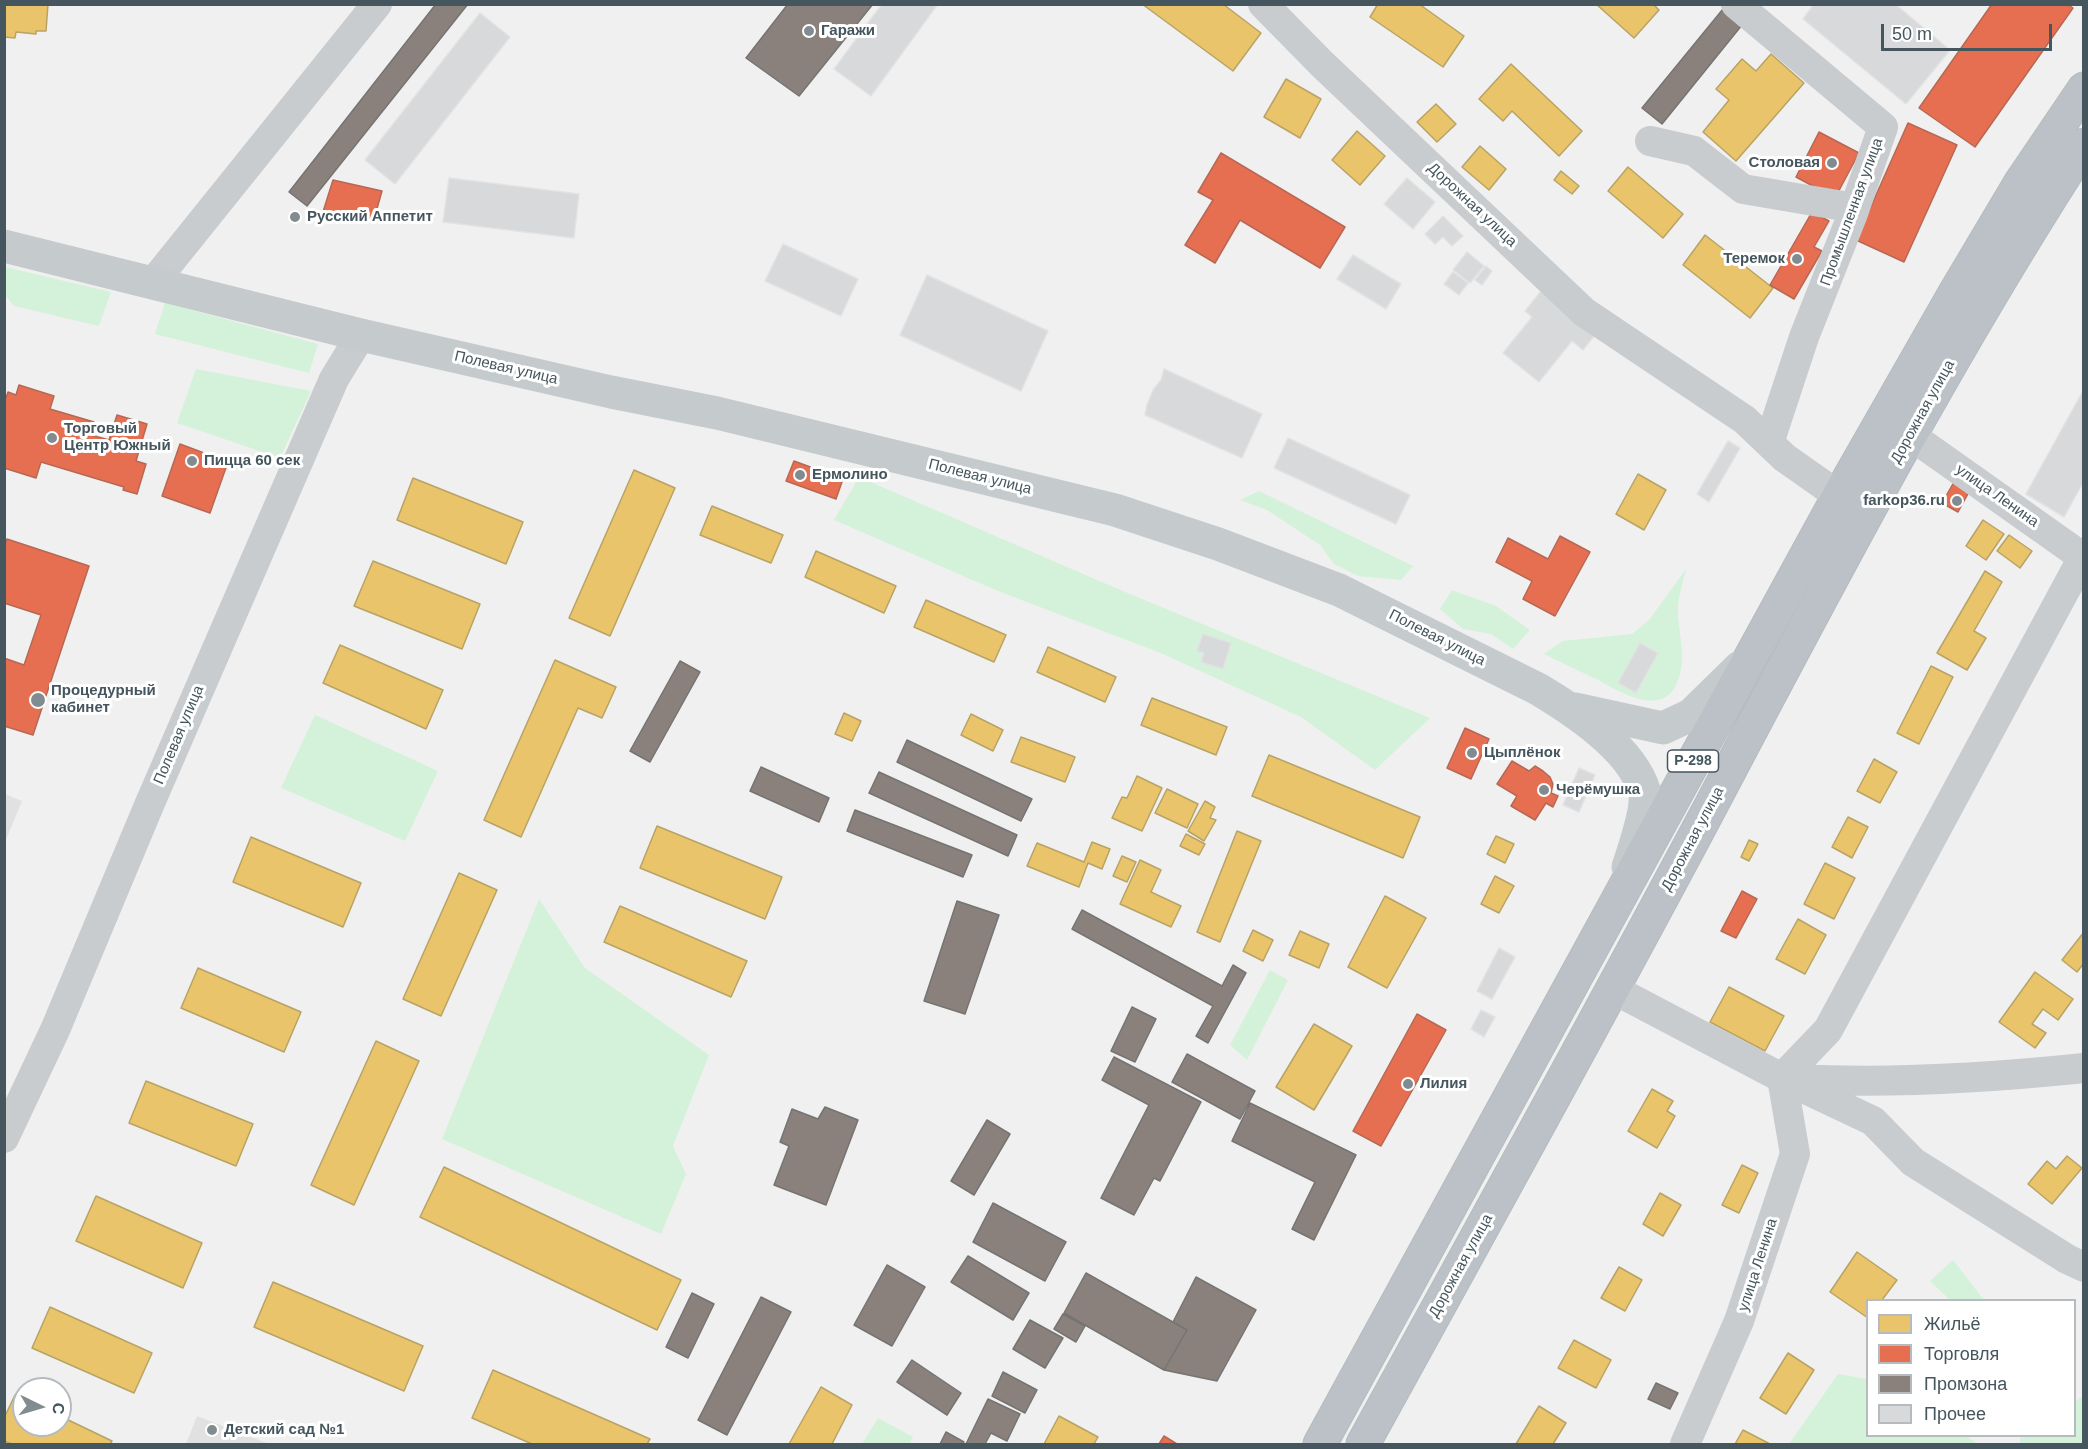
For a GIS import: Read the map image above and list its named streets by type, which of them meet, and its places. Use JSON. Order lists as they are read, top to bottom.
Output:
{
  "streets": {
    "highway": ["Дорожная улица", "Р-298"],
    "main road": ["Полевая улица"],
    "street": ["Промышленная улица", "улица Ленина"]
  },
  "crossings": [
    ["Дорожная улица", "Промышленная улица"],
    ["Дорожная улица", "улица Ленина"]
  ],
  "places": [
    "Гаражи",
    "Столовая",
    "Русский Аппетит",
    "Теремок",
    "Торговый Центр Южный",
    "Пицца 60 сек",
    "Ермолино",
    "farkop36.ru",
    "Процедурный кабинет",
    "Цыплёнок",
    "Черёмушка",
    "Лилия",
    "Детский сад №1"
  ],
  "legend": [
    "Жильё",
    "Торговля",
    "Промзона",
    "Прочее"
  ],
  "scale_bar": "50 m",
  "north": "right"
}
